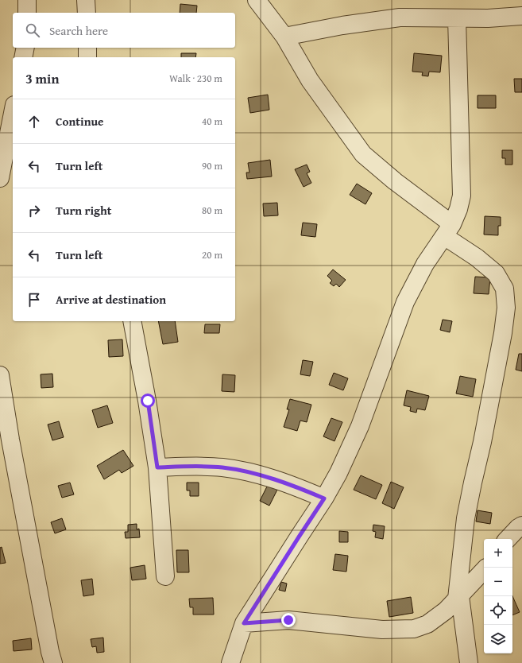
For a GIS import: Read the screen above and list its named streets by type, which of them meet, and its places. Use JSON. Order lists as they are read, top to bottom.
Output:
{
  "page": {
    "search": "Search here",
    "heading": ["3 min", "Walk · 230 m"],
    "list": [
      ["Continue", "40 m"],
      ["Turn left", "90 m"],
      ["Turn right", "80 m"],
      ["Turn left", "20 m"],
      "Arrive at destination"
    ],
    "map_buttons": ["+", "−"]
  }
}
